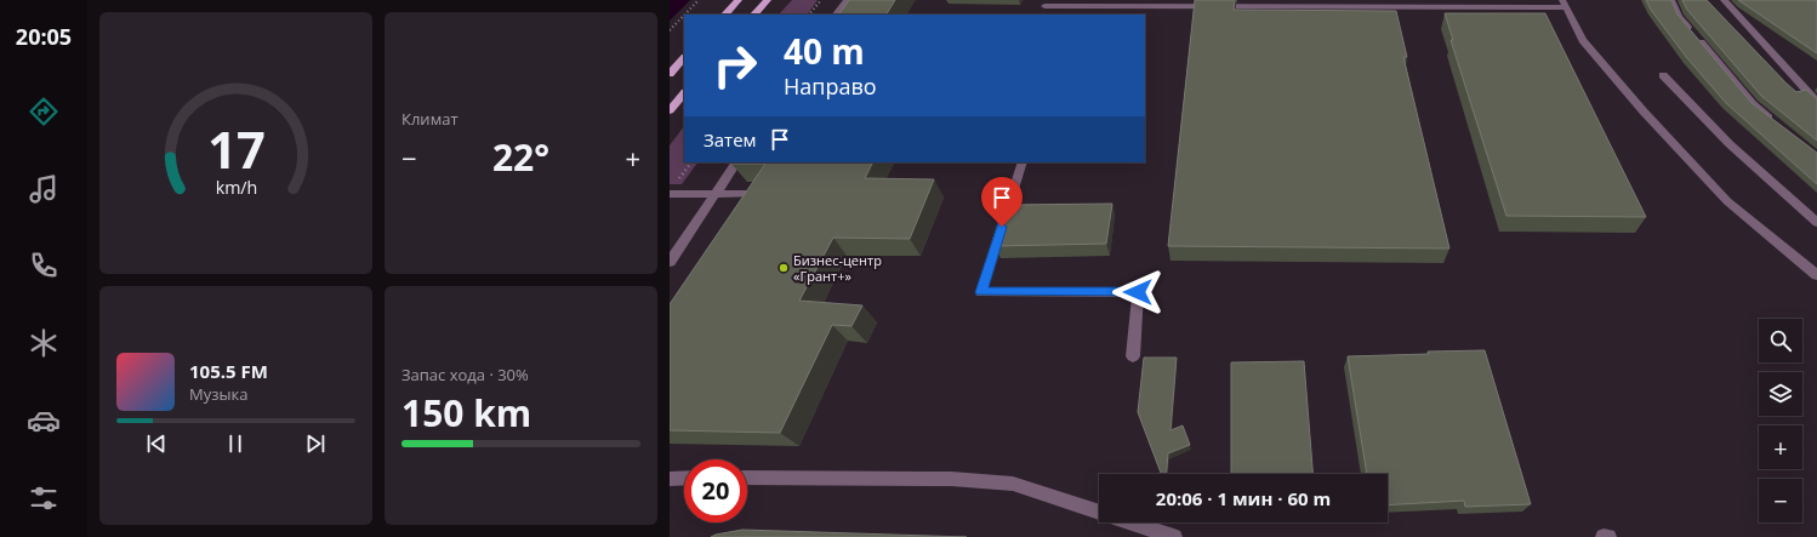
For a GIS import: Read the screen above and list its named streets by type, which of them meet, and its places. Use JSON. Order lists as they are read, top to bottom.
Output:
{
  "places": ["Бизнес-центр «Грант+»"],
  "page": {
    "tabs": "20:05",
    "tile": [
      "Климат",
      ["Запас хода · 30%", "150 km"]
    ],
    "turn": ["40 m", "Направо"],
    "then": "Затем",
    "heat": ["−", "22°", "+"],
    "map_buttons": ["+", "−"],
    "song": ["105.5 FM", "Музыка"],
    "limit": "20",
    "trip": "20:06 · 1 мин · 60 m",
    "gauge": ["17", "km/h"]
  }
}
